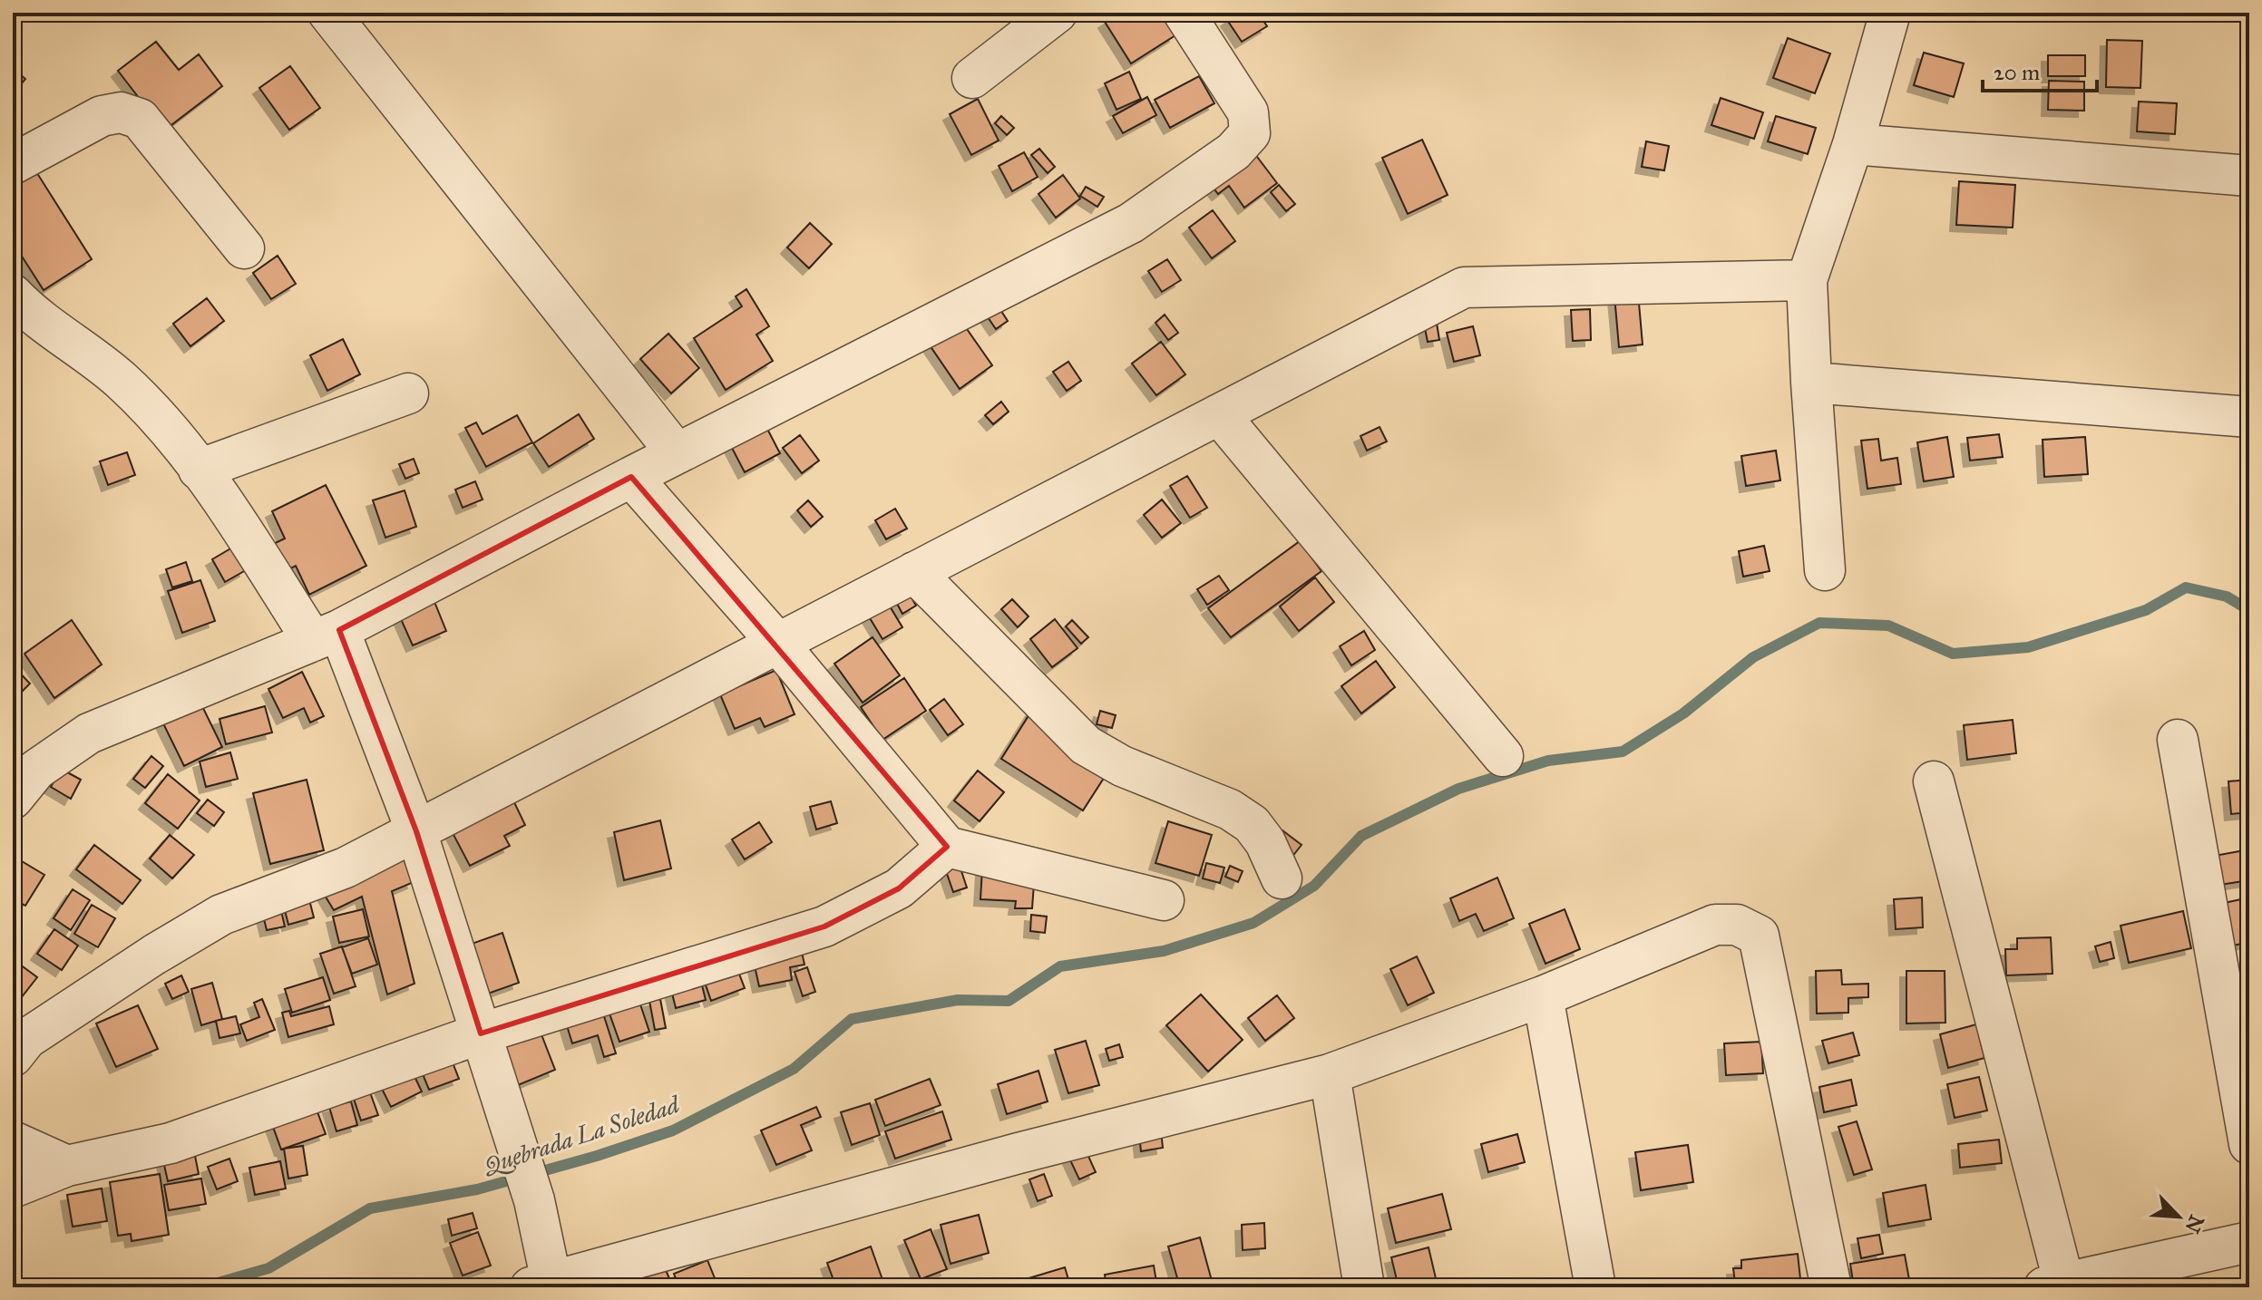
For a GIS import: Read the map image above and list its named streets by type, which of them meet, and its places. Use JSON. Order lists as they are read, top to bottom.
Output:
{
  "water": ["Quebrada La Soledad"],
  "scale_bar": "20 m",
  "north": "bottom right"
}
